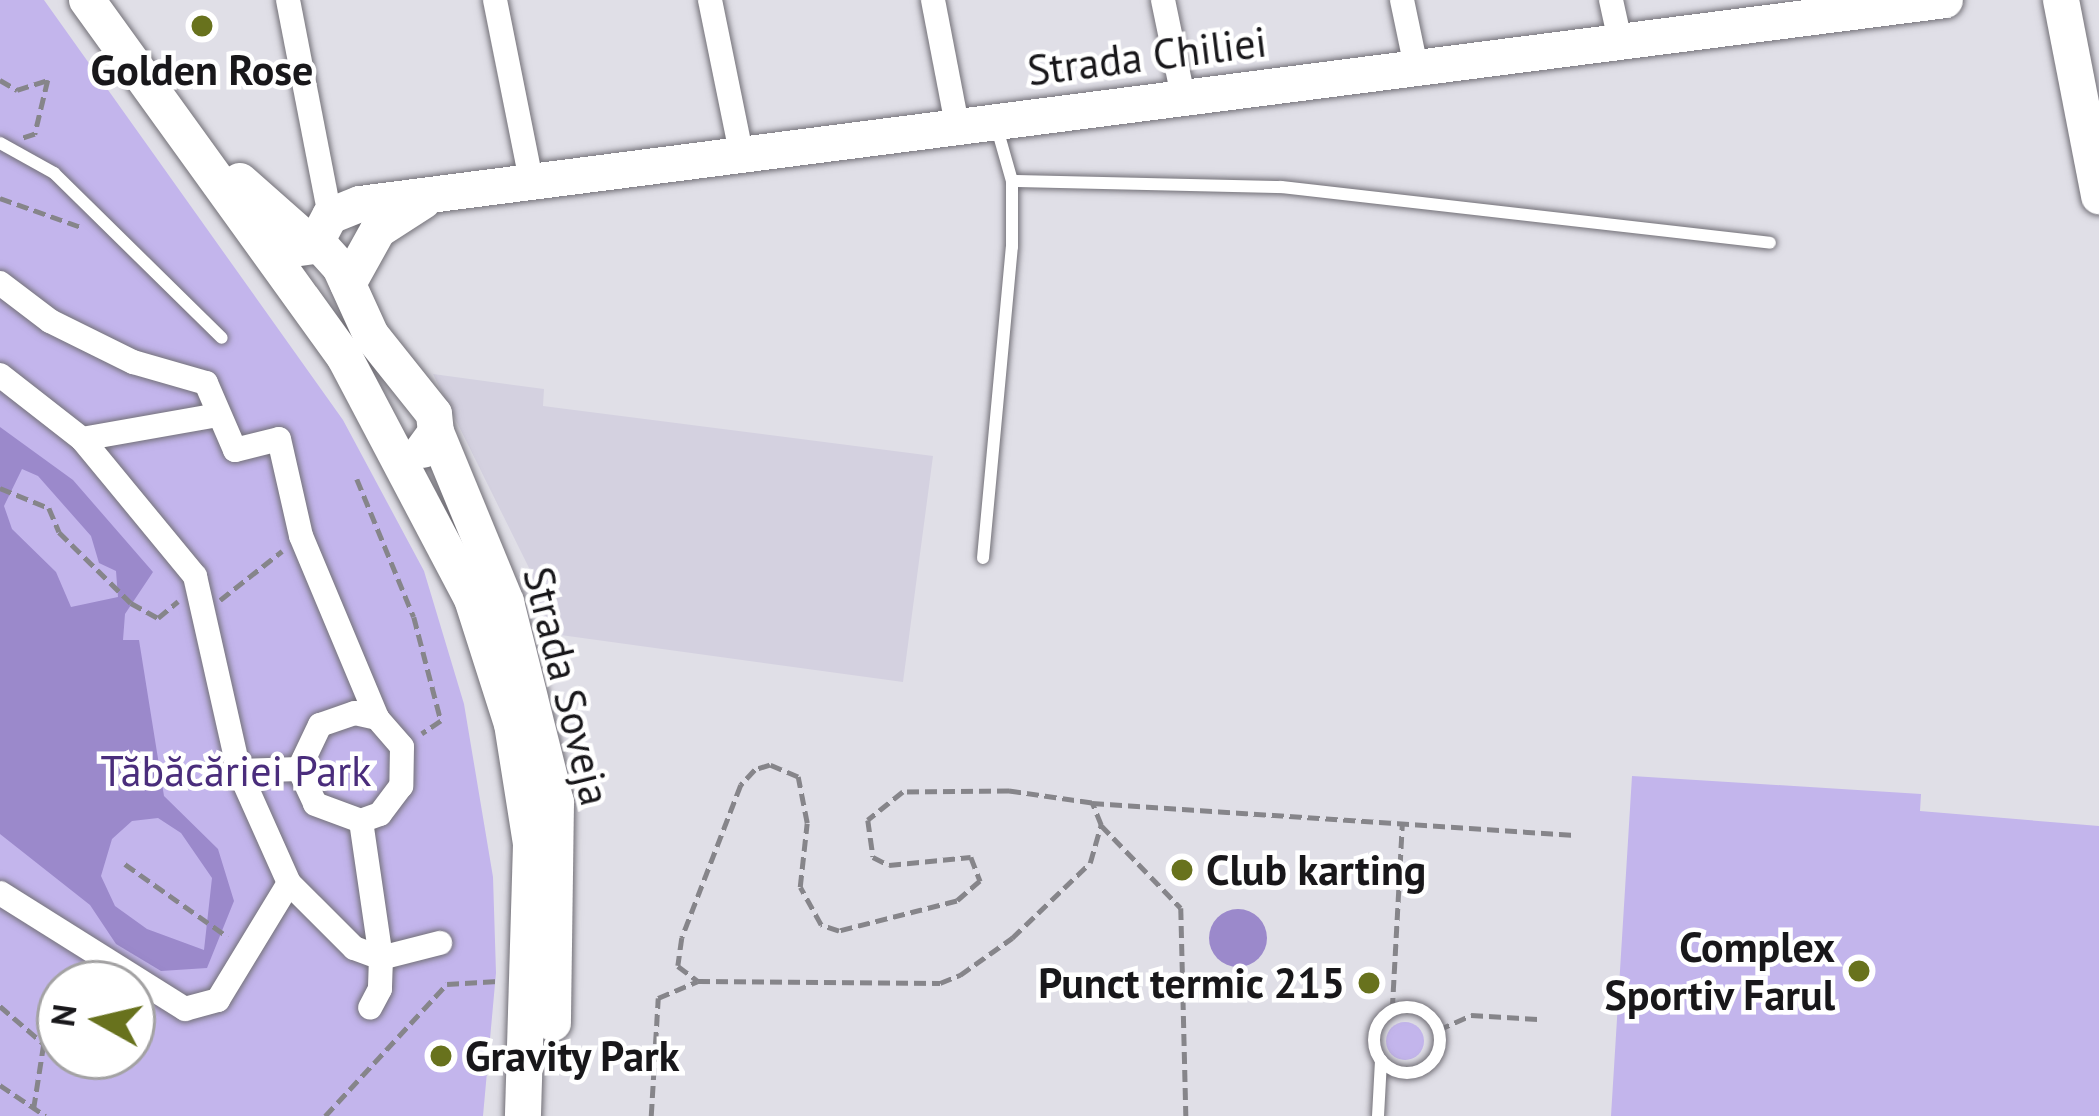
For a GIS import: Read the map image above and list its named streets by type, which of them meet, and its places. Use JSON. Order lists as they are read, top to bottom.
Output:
{
  "streets": {
    "main road": ["Strada Chiliei", "Strada Soveja"]
  },
  "crossings": [
    ["Strada Chiliei", "Strada Soveja"]
  ],
  "parks": ["Tăbăcăriei Park"],
  "places": [
    "Golden Rose",
    "Club karting",
    "Complex Sportiv Farul",
    "Punct termic 215",
    "Gravity Park"
  ],
  "north": "left"
}
